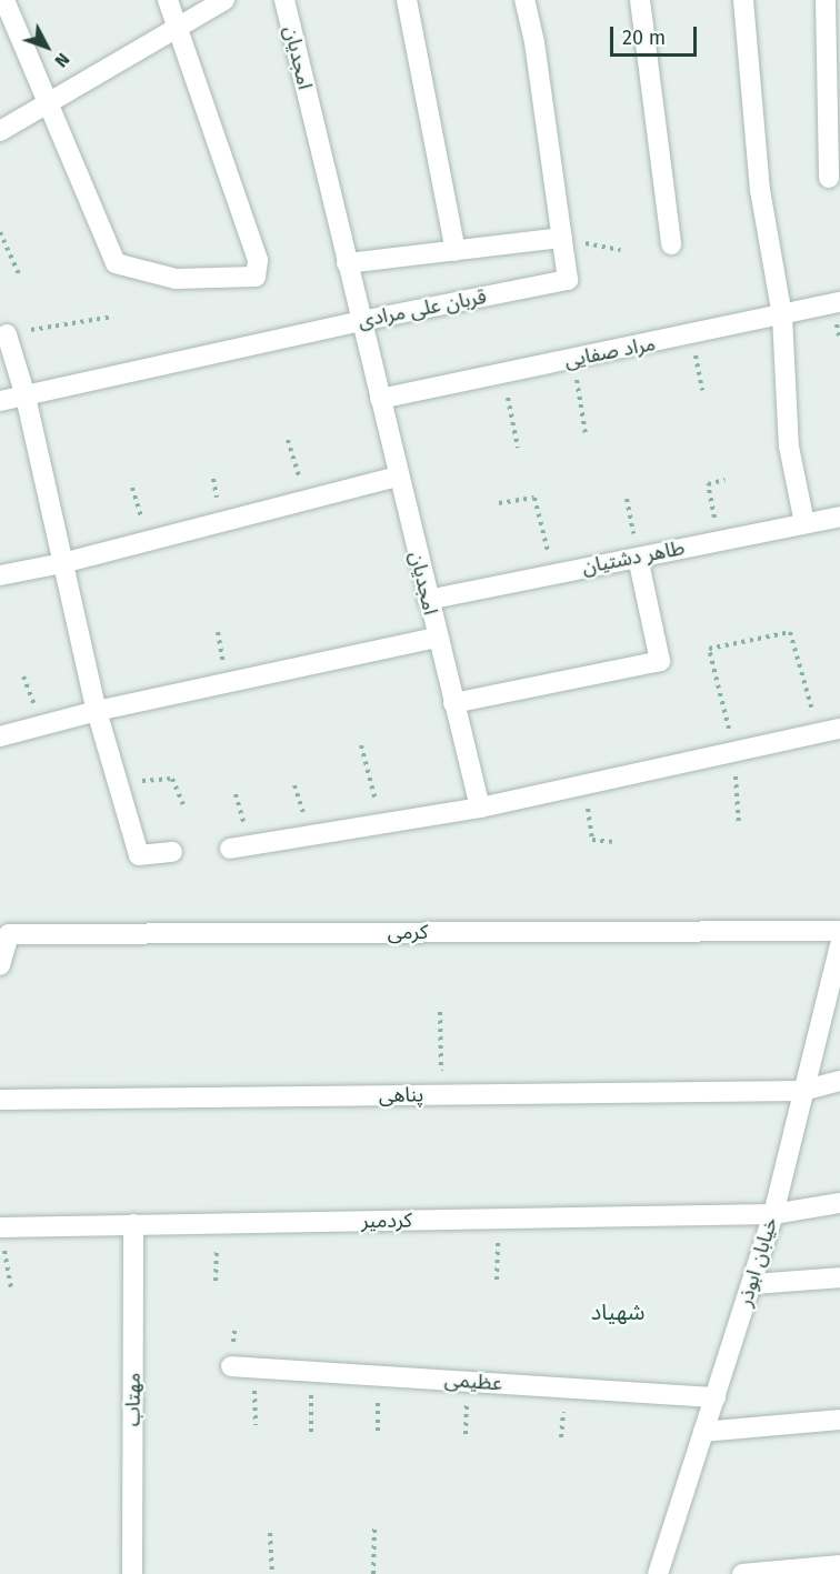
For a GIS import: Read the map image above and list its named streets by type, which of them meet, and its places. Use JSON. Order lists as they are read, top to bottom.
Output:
{
  "streets": {
    "street": [
      "امجدیان",
      "قربان علی مرادی",
      "مراد صفایی",
      "طاهر دشتیان",
      "کرمی",
      "پناهی",
      "کردمیر",
      "خیابان ابوذر",
      "عظیمی",
      "مهتاب"
    ]
  },
  "crossings": [
    ["امجدیان", "قربان علی مرادی"],
    ["امجدیان", "مراد صفایی"],
    ["امجدیان", "طاهر دشتیان"],
    ["پناهی", "خیابان ابوذر"],
    ["کردمیر", "خیابان ابوذر"],
    ["کردمیر", "مهتاب"],
    ["خیابان ابوذر", "عظیمی"]
  ],
  "districts": ["شهیاد"],
  "scale_bar": "20 m",
  "north": "bottom right"
}
